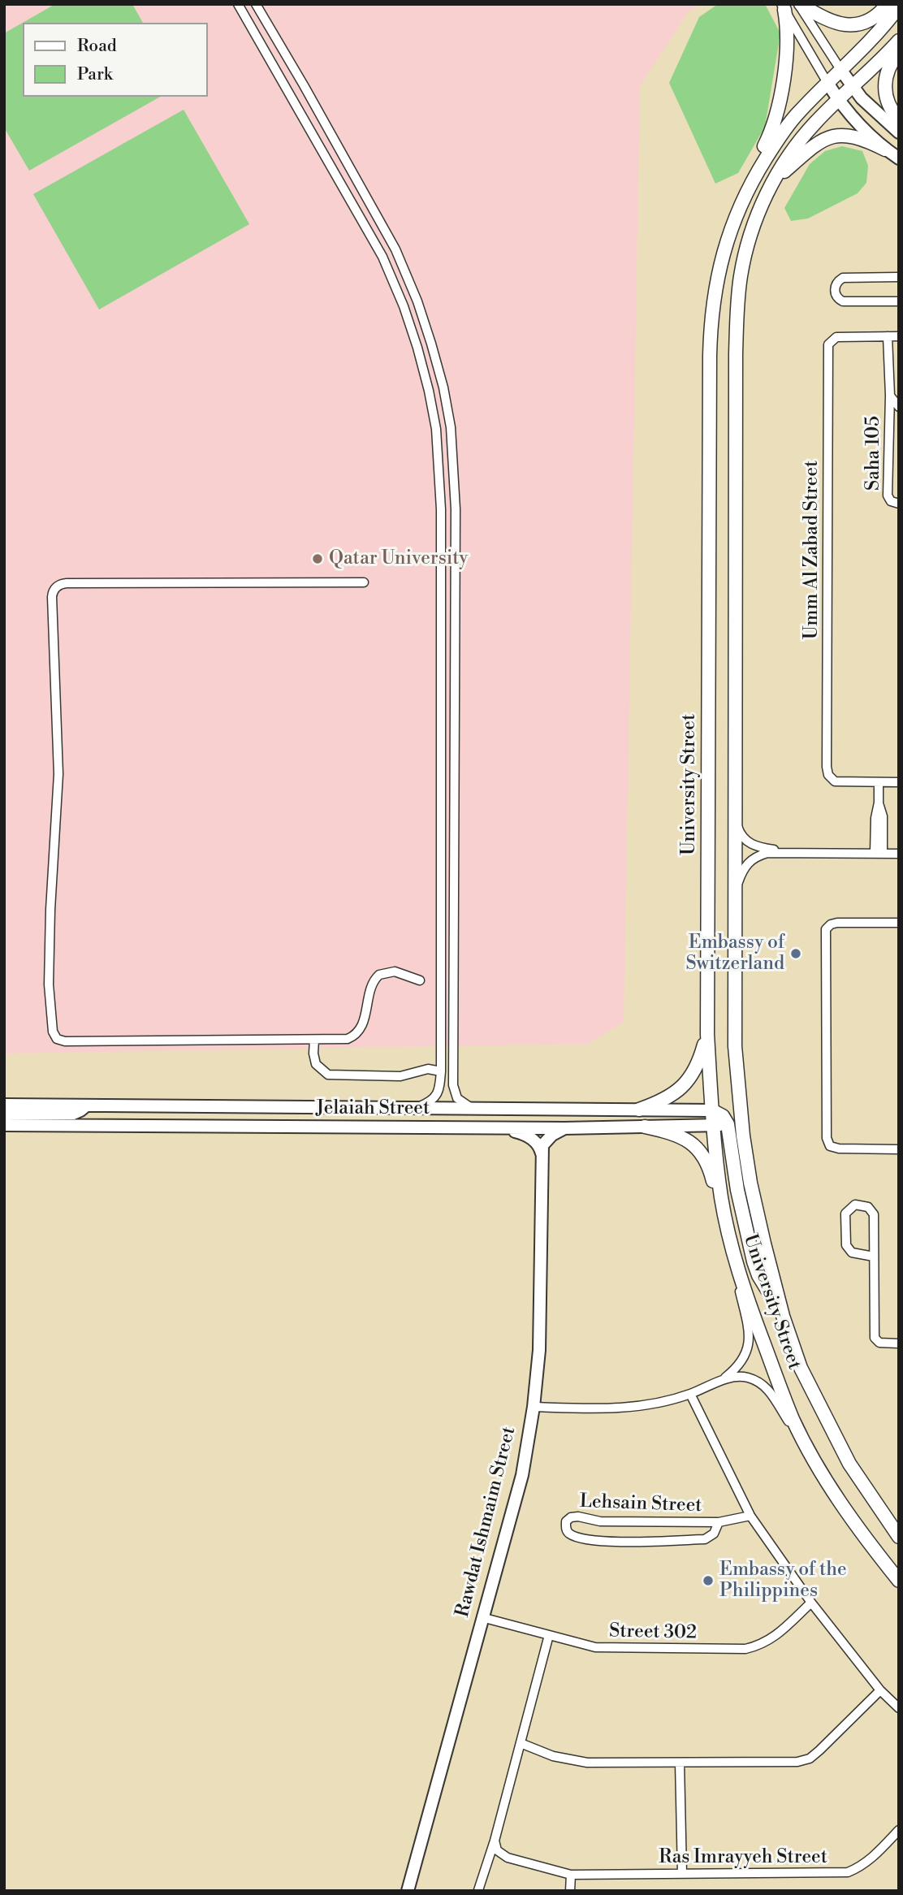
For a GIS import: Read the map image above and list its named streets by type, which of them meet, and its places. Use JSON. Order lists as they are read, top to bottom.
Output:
{
  "streets": {
    "main road": ["University Street", "Jelaiah Street", "Rawdat Ishmaim Street"],
    "street": [
      "Saha 105",
      "Umm Al Zabad Street",
      "Lehsain Street",
      "Street 302",
      "Ras Imrayyeh Street"
    ]
  },
  "crossings": [
    ["Saha 105", "Umm Al Zabad Street"],
    ["University Street", "Jelaiah Street"],
    ["Rawdat Ishmaim Street", "Street 302"]
  ],
  "places": ["Qatar University", "Embassy of Switzerland", "Embassy of the Philippines"],
  "legend": ["Road", "Park"]
}
